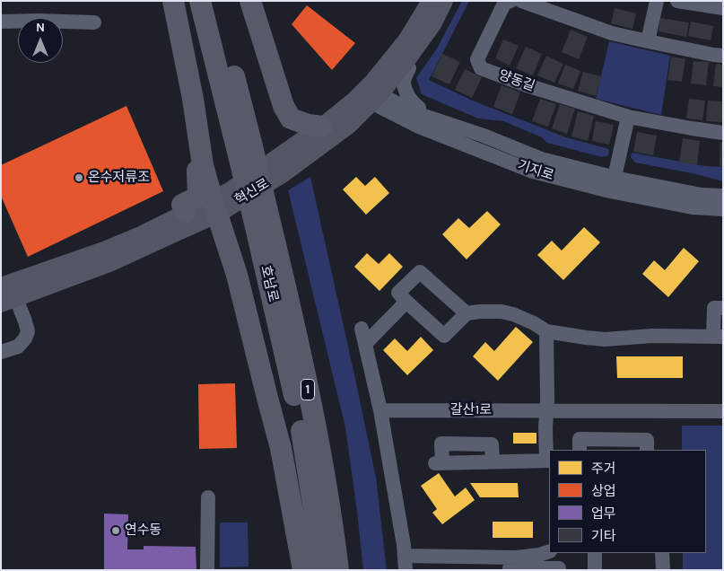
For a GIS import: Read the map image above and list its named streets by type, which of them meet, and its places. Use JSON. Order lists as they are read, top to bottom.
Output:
{
  "streets": {
    "highway": ["호남로", "1"],
    "main road": ["혁신로"],
    "street": ["양동길", "기지로", "갈산1로"]
  },
  "crossings": [
    ["기지로", "혁신로"]
  ],
  "places": ["온수저류조", "연수동"],
  "legend": [
    "주거",
    "상업",
    "업무",
    "기타"
  ],
  "north": "top"
}
